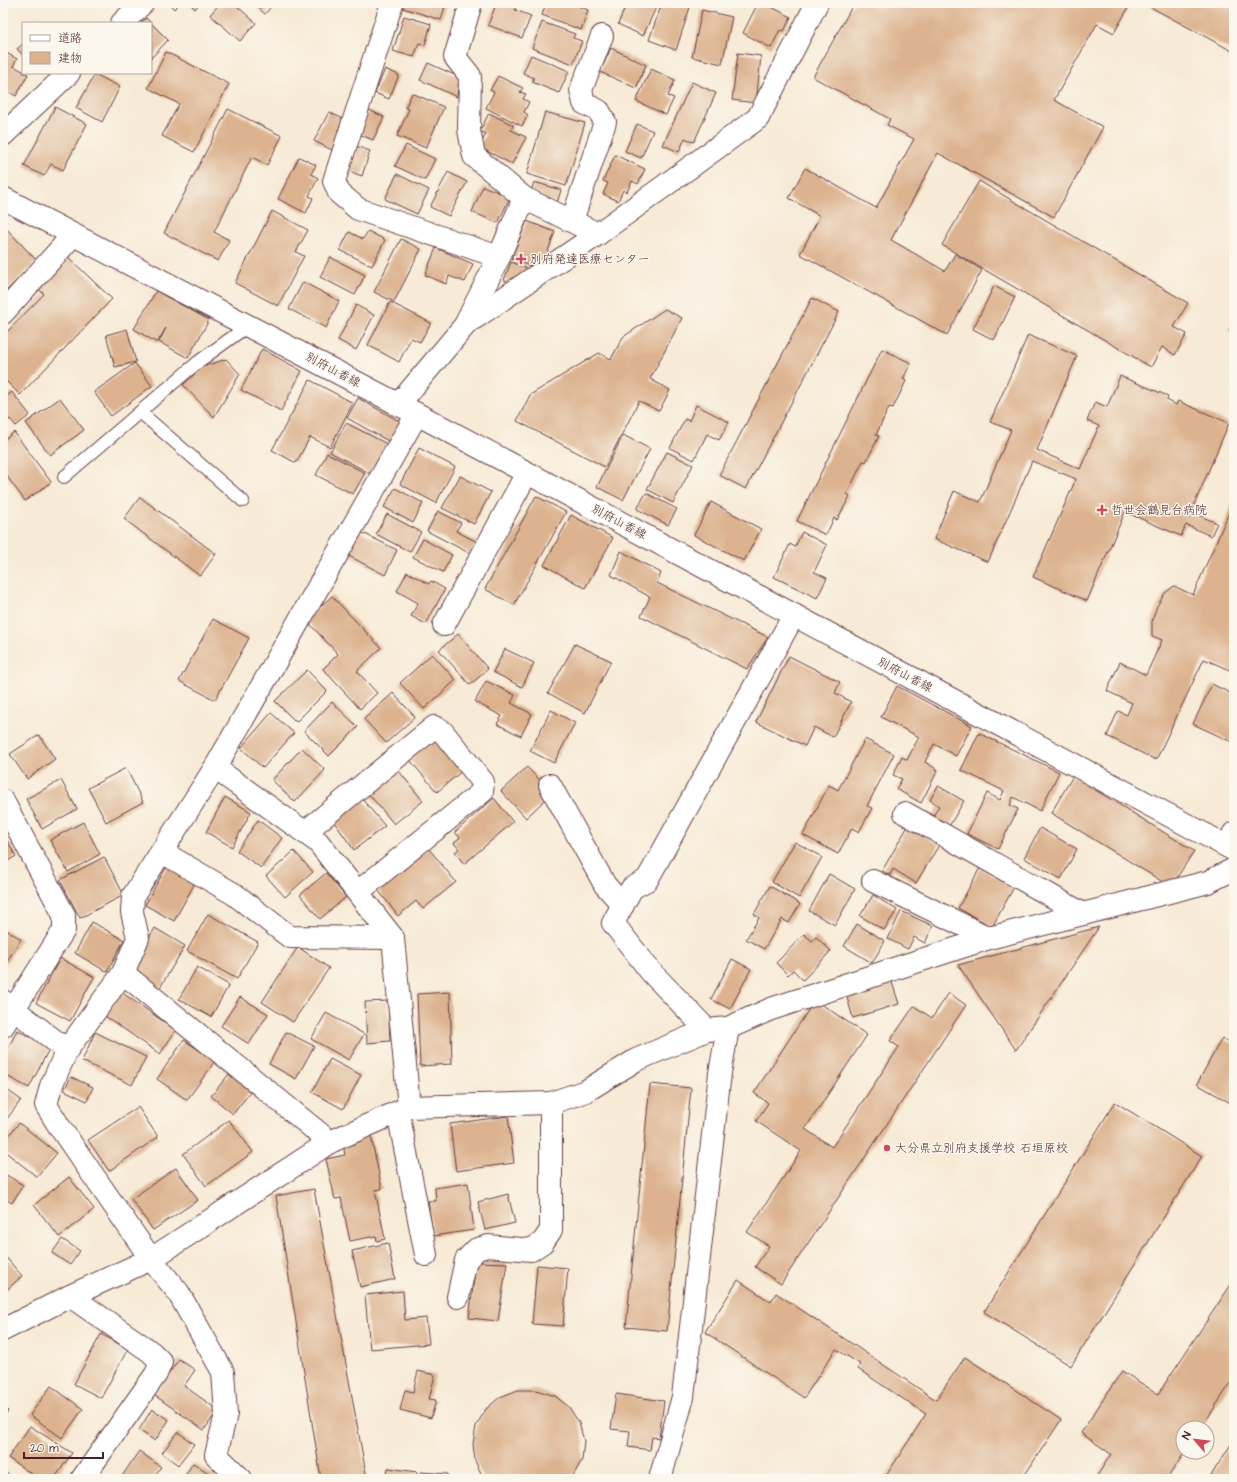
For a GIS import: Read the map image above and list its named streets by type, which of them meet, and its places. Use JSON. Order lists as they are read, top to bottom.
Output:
{
  "streets": {
    "street": ["別府山香線"]
  },
  "places": {
    "health": ["別府発達医療センター", "哲世会鶴見台病院"],
    "other": ["大分県立別府支援学校 石垣原校"]
  },
  "legend": ["道路", "建物"],
  "scale_bar": "20 m",
  "north": "top left"
}
